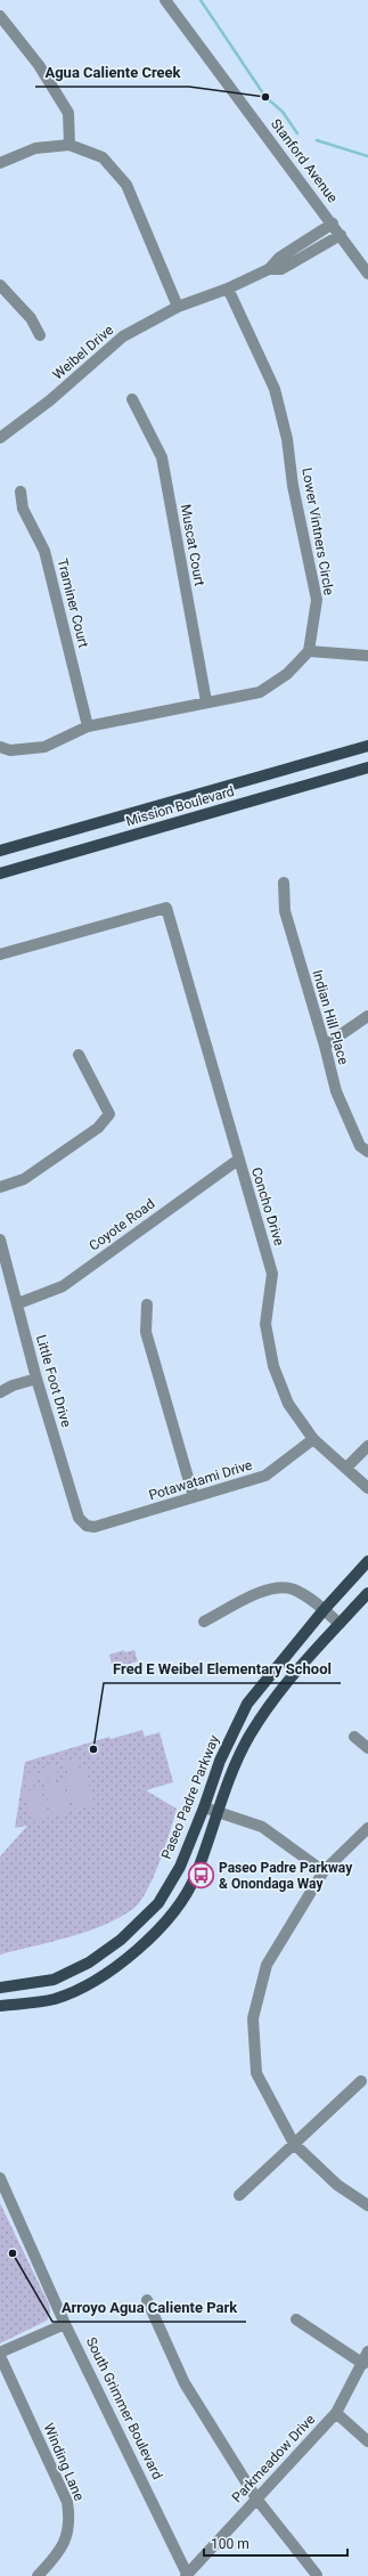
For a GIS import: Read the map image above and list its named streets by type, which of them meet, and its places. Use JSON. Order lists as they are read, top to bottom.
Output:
{
  "streets": {
    "main road": ["Mission Boulevard", "Paseo Padre Parkway"],
    "street": [
      "Stanford Avenue",
      "Weibel Drive",
      "Lower Vintners Circle",
      "Muscat Court",
      "Traminer Court",
      "Indian Hill Place",
      "Concho Drive",
      "Coyote Road",
      "Little Foot Drive",
      "Potawatami Drive",
      "South Grimmer Boulevard",
      "Parkmeadow Drive",
      "Winding Lane"
    ]
  },
  "crossings": [
    ["Stanford Avenue", "Weibel Drive"],
    ["Weibel Drive", "Lower Vintners Circle"],
    ["Concho Drive", "Coyote Road"],
    ["Concho Drive", "Potawatami Drive"],
    ["Coyote Road", "Little Foot Drive"],
    ["Little Foot Drive", "Potawatami Drive"],
    ["South Grimmer Boulevard", "Parkmeadow Drive"]
  ],
  "places": {
    "other": ["Agua Caliente Creek", "Fred E Weibel Elementary School", "Arroyo Agua Caliente Park"],
    "bus stop": ["Paseo Padre Parkway & Onondaga Way"]
  },
  "scale_bar": "100 m"
}
